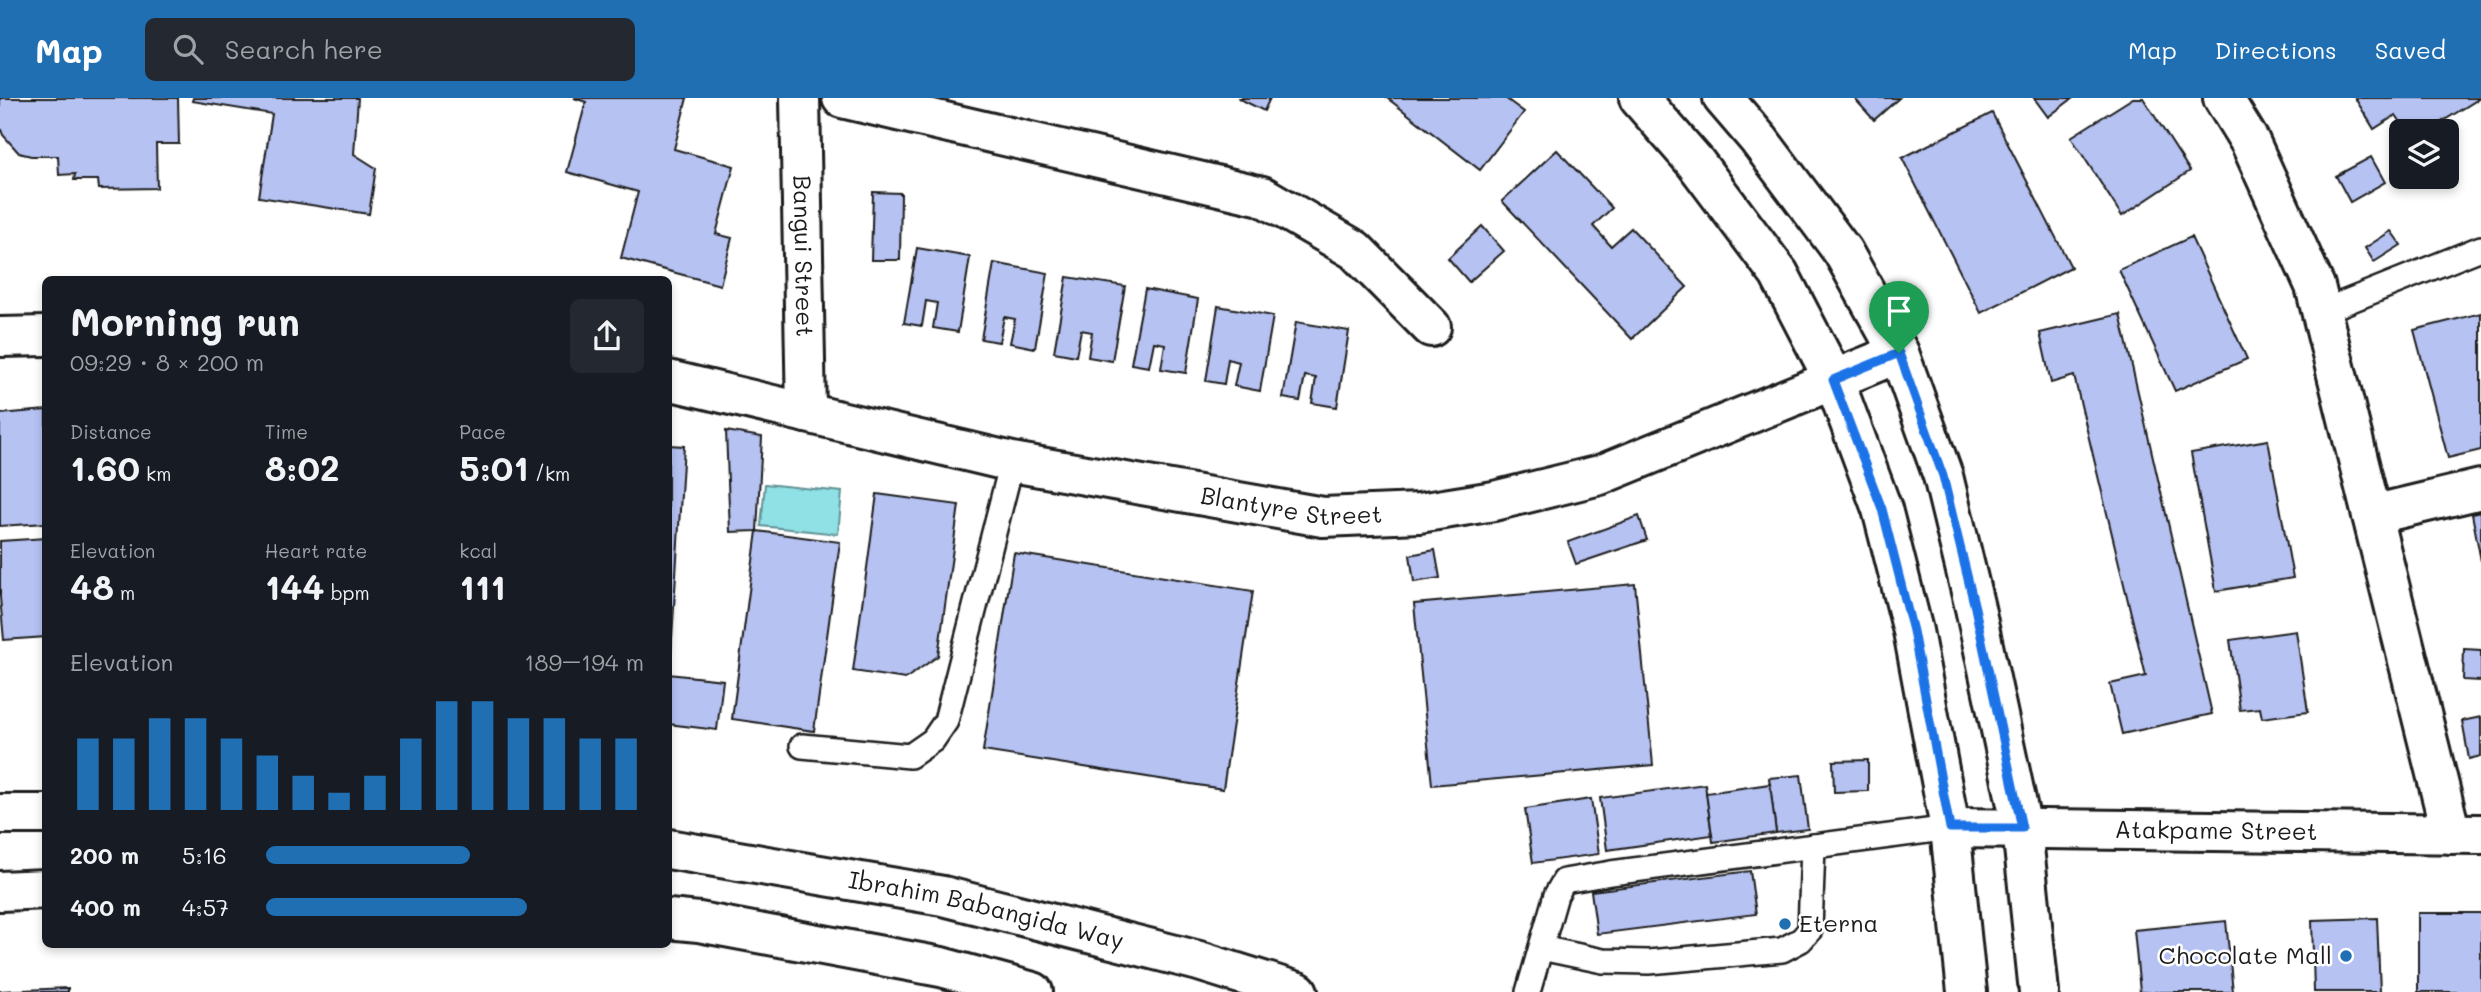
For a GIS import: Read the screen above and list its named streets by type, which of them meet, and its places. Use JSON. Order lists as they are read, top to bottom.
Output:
{
  "streets": {
    "street": [
      "Bangui Street",
      "Blantyre Street",
      "Atakpame Street",
      "Ibrahim Babangida Way"
    ]
  },
  "crossings": [
    ["Bangui Street", "Blantyre Street"]
  ],
  "places": ["Eterna", "Chocolate Mall"],
  "page": {
    "header": "Map",
    "search": "Search here",
    "nav": ["Map", "Directions", "Saved"],
    "heading": ["Morning run", "09:29 · 8 × 200 m"],
    "stats": [
      ["Distance", "1.60 km"],
      ["Time", "8:02"],
      ["Pace", "5:01 /km"],
      ["Elevation", "48 m"],
      ["Heart rate", "144 bpm"],
      ["kcal", "111"]
    ],
    "chart": ["Elevation", "189–194 m"],
    "list": [
      {
        "name": "200 m",
        "note": "5:16"
      },
      {
        "name": "400 m",
        "note": "4:57"
      }
    ]
  }
}
